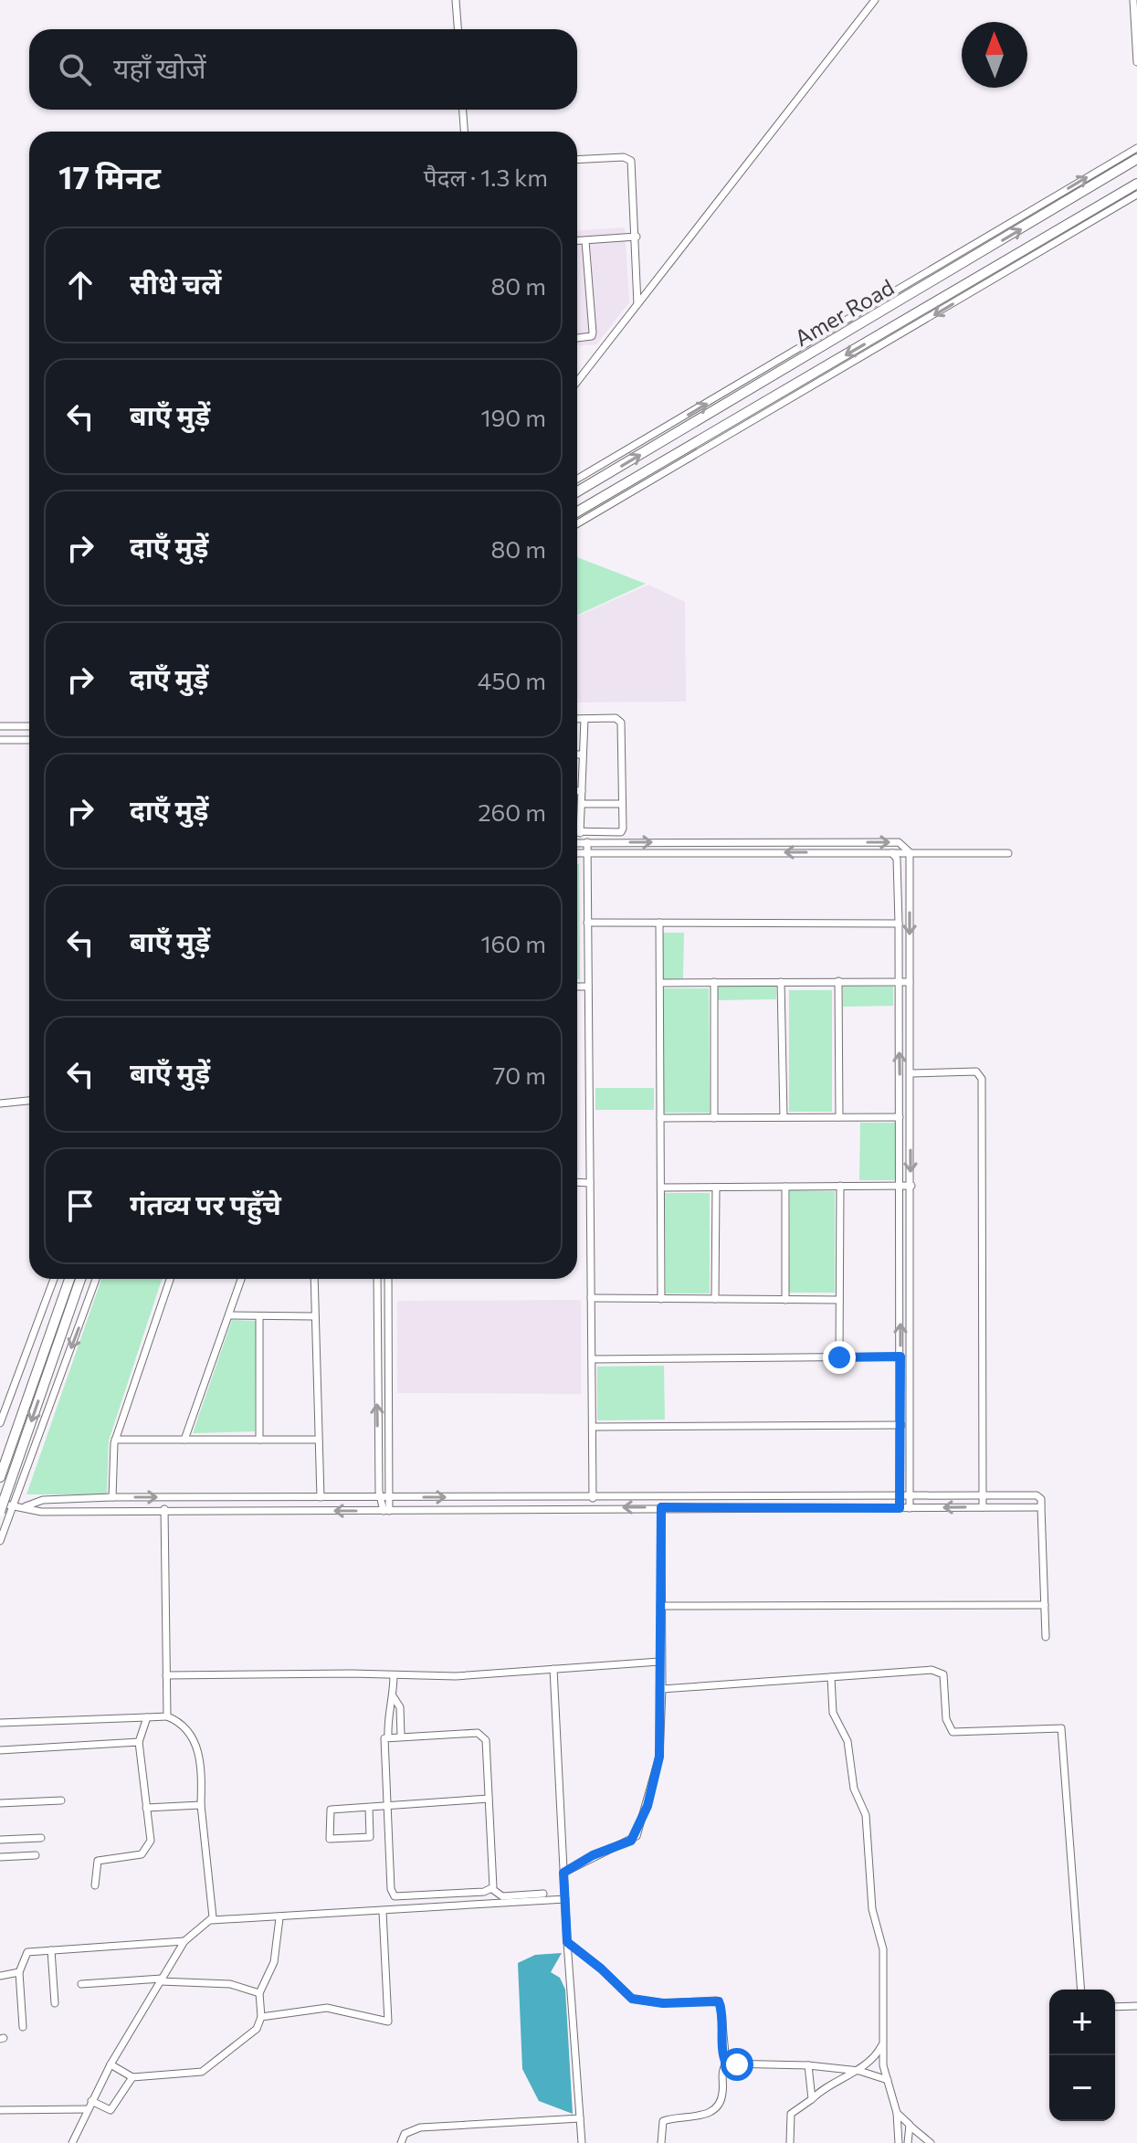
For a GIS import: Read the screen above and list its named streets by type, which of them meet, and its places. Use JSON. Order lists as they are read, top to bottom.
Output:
{
  "streets": {
    "highway": ["Amer Road"]
  },
  "north": "top",
  "page": {
    "search": "यहाँ खोजें",
    "heading": ["17 मिनट", "पैदल · 1.3 km"],
    "list": [
      ["सीधे चलें", "80 m"],
      ["बाएँ मुड़ें", "190 m"],
      ["दाएँ मुड़ें", "80 m"],
      ["दाएँ मुड़ें", "450 m"],
      ["दाएँ मुड़ें", "260 m"],
      ["बाएँ मुड़ें", "160 m"],
      ["बाएँ मुड़ें", "70 m"],
      "गंतव्य पर पहुँचे"
    ],
    "map_buttons": ["+", "−"]
  }
}
